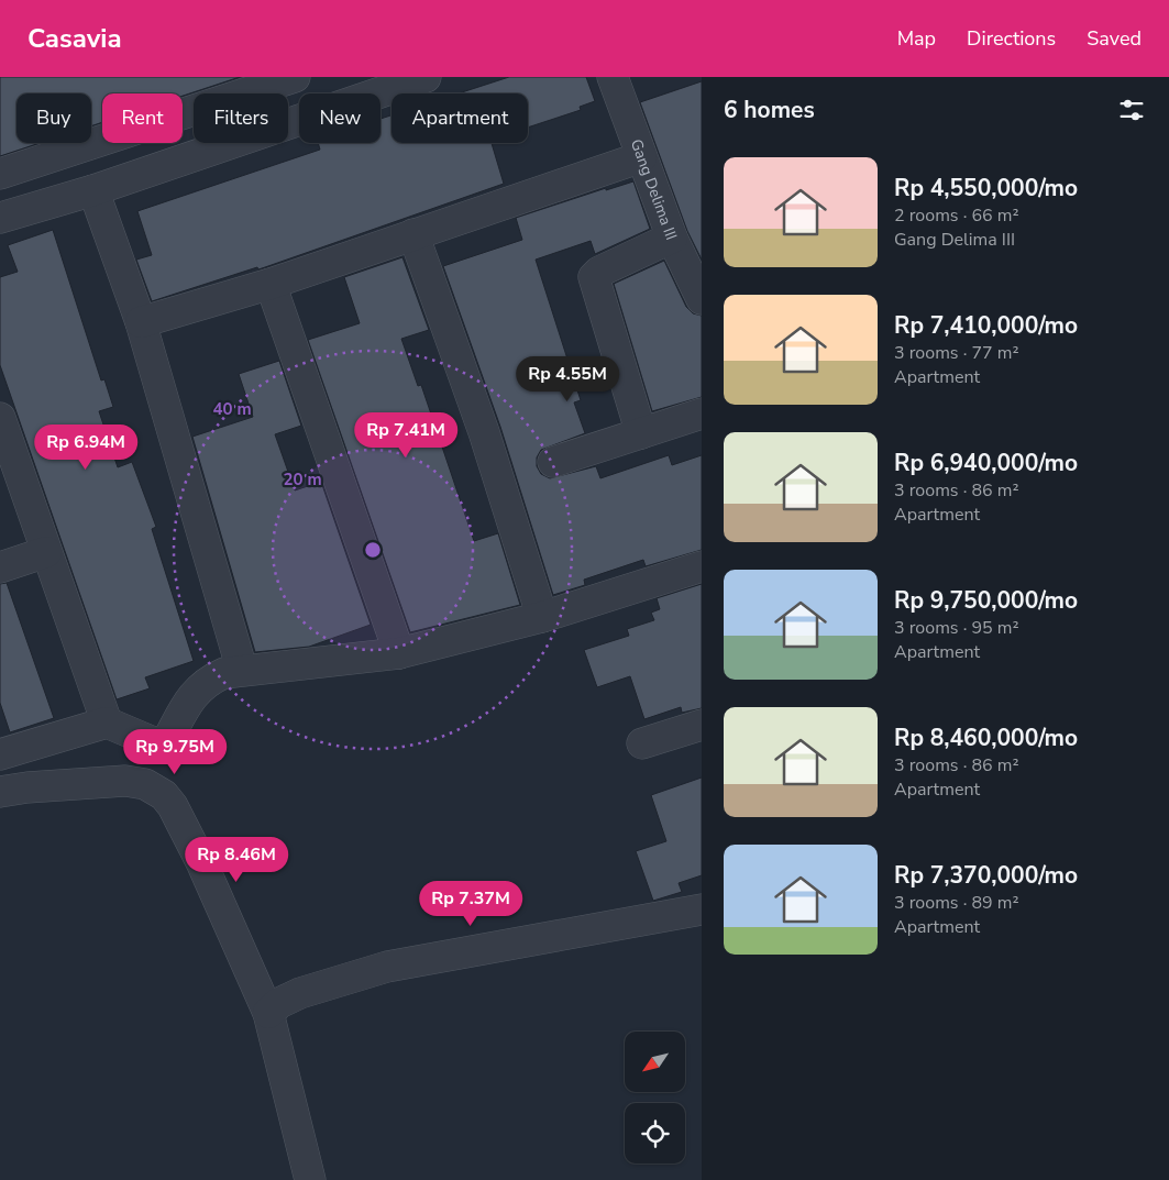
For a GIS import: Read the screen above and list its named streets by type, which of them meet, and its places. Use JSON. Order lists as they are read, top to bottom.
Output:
{
  "streets": {
    "street": ["Gang Delima III"]
  },
  "north": "bottom left",
  "page": {
    "header": "Casavia",
    "nav": ["Map", "Directions", "Saved"],
    "heading": "6 homes",
    "chip": [
      "Buy",
      "Rent",
      "Filters",
      "New",
      "Apartment"
    ],
    "list": [
      {
        "name": "Rp 4,550,000/mo",
        "note": "2 rooms · 66 m² · Gang Delima III"
      },
      {
        "name": "Rp 7,410,000/mo",
        "note": "3 rooms · 77 m² · Apartment"
      },
      {
        "name": "Rp 6,940,000/mo",
        "note": "3 rooms · 86 m² · Apartment"
      },
      {
        "name": "Rp 9,750,000/mo",
        "note": "3 rooms · 95 m² · Apartment"
      },
      {
        "name": "Rp 8,460,000/mo",
        "note": "3 rooms · 86 m² · Apartment"
      },
      {
        "name": "Rp 7,370,000/mo",
        "note": "3 rooms · 89 m² · Apartment"
      }
    ],
    "price": [
      "Rp 4.55M",
      "Rp 7.41M",
      "Rp 6.94M",
      "Rp 9.75M",
      "Rp 8.46M",
      "Rp 7.37M"
    ]
  },
  "rings": ["40 m", "20 m"]
}
